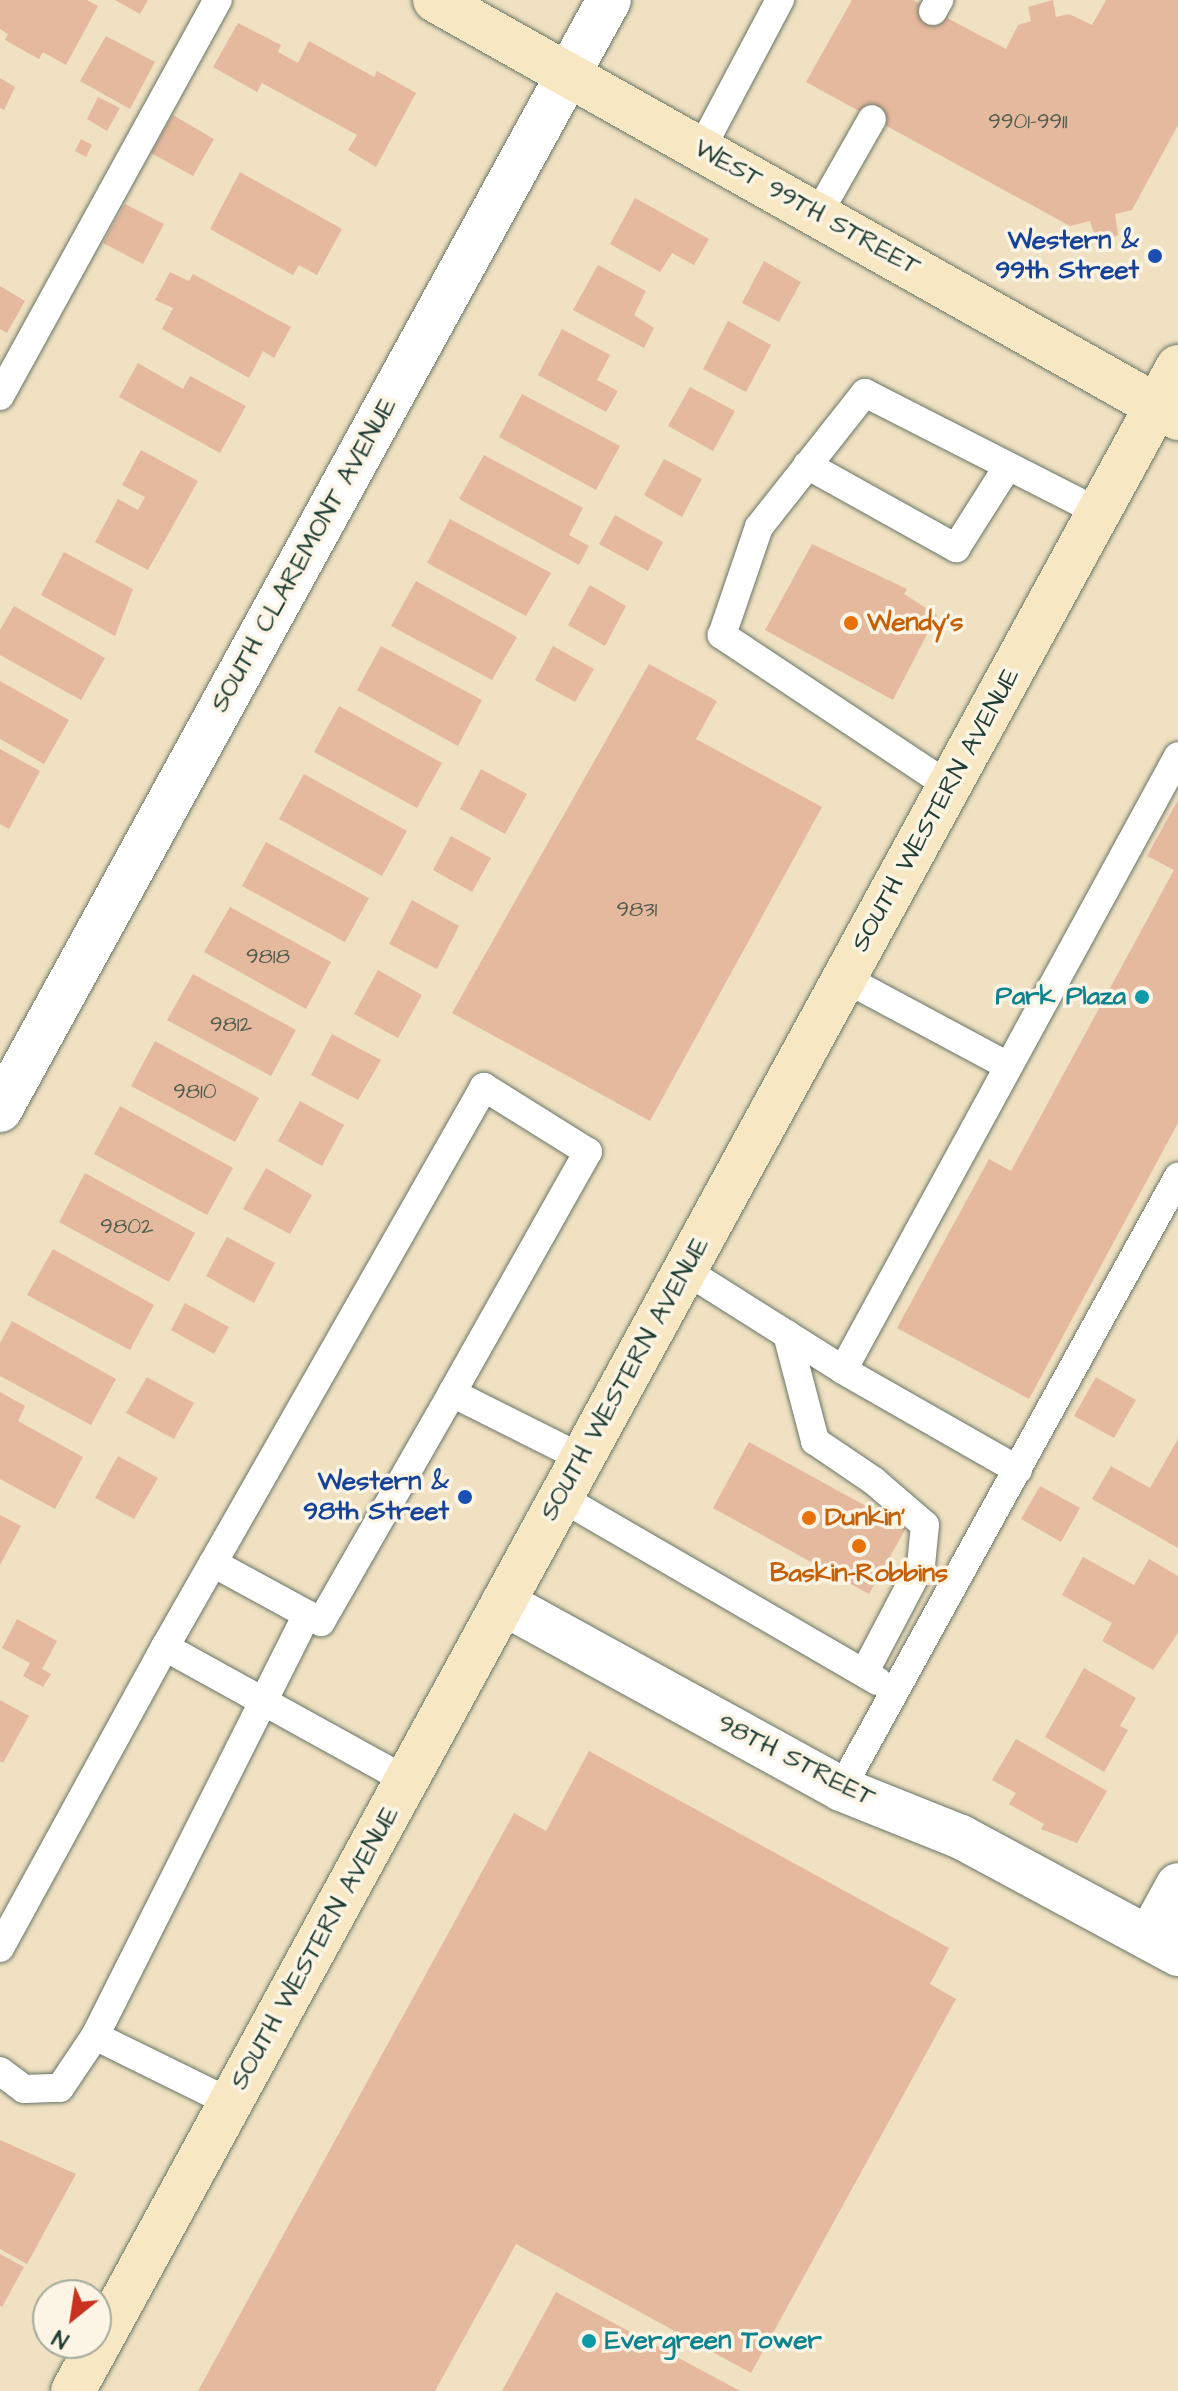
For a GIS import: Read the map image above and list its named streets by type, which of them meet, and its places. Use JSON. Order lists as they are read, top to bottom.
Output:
{
  "streets": {
    "main road": ["WEST 99TH STREET", "SOUTH WESTERN AVENUE"],
    "street": ["SOUTH CLAREMONT AVENUE", "98TH STREET"]
  },
  "crossings": [
    ["WEST 99TH STREET", "SOUTH CLAREMONT AVENUE"],
    ["WEST 99TH STREET", "SOUTH WESTERN AVENUE"],
    ["SOUTH WESTERN AVENUE", "98TH STREET"]
  ],
  "places": [
    "Western & 99th Street",
    "Wendy's",
    "Park Plaza",
    "Western & 98th Street",
    "Dunkin'",
    "Baskin-Robbins",
    "Evergreen Tower"
  ],
  "house_numbers": [
    "9901-9911",
    "9831",
    "9818",
    "9812",
    "9810",
    "9802"
  ],
  "north": "bottom left"
}
